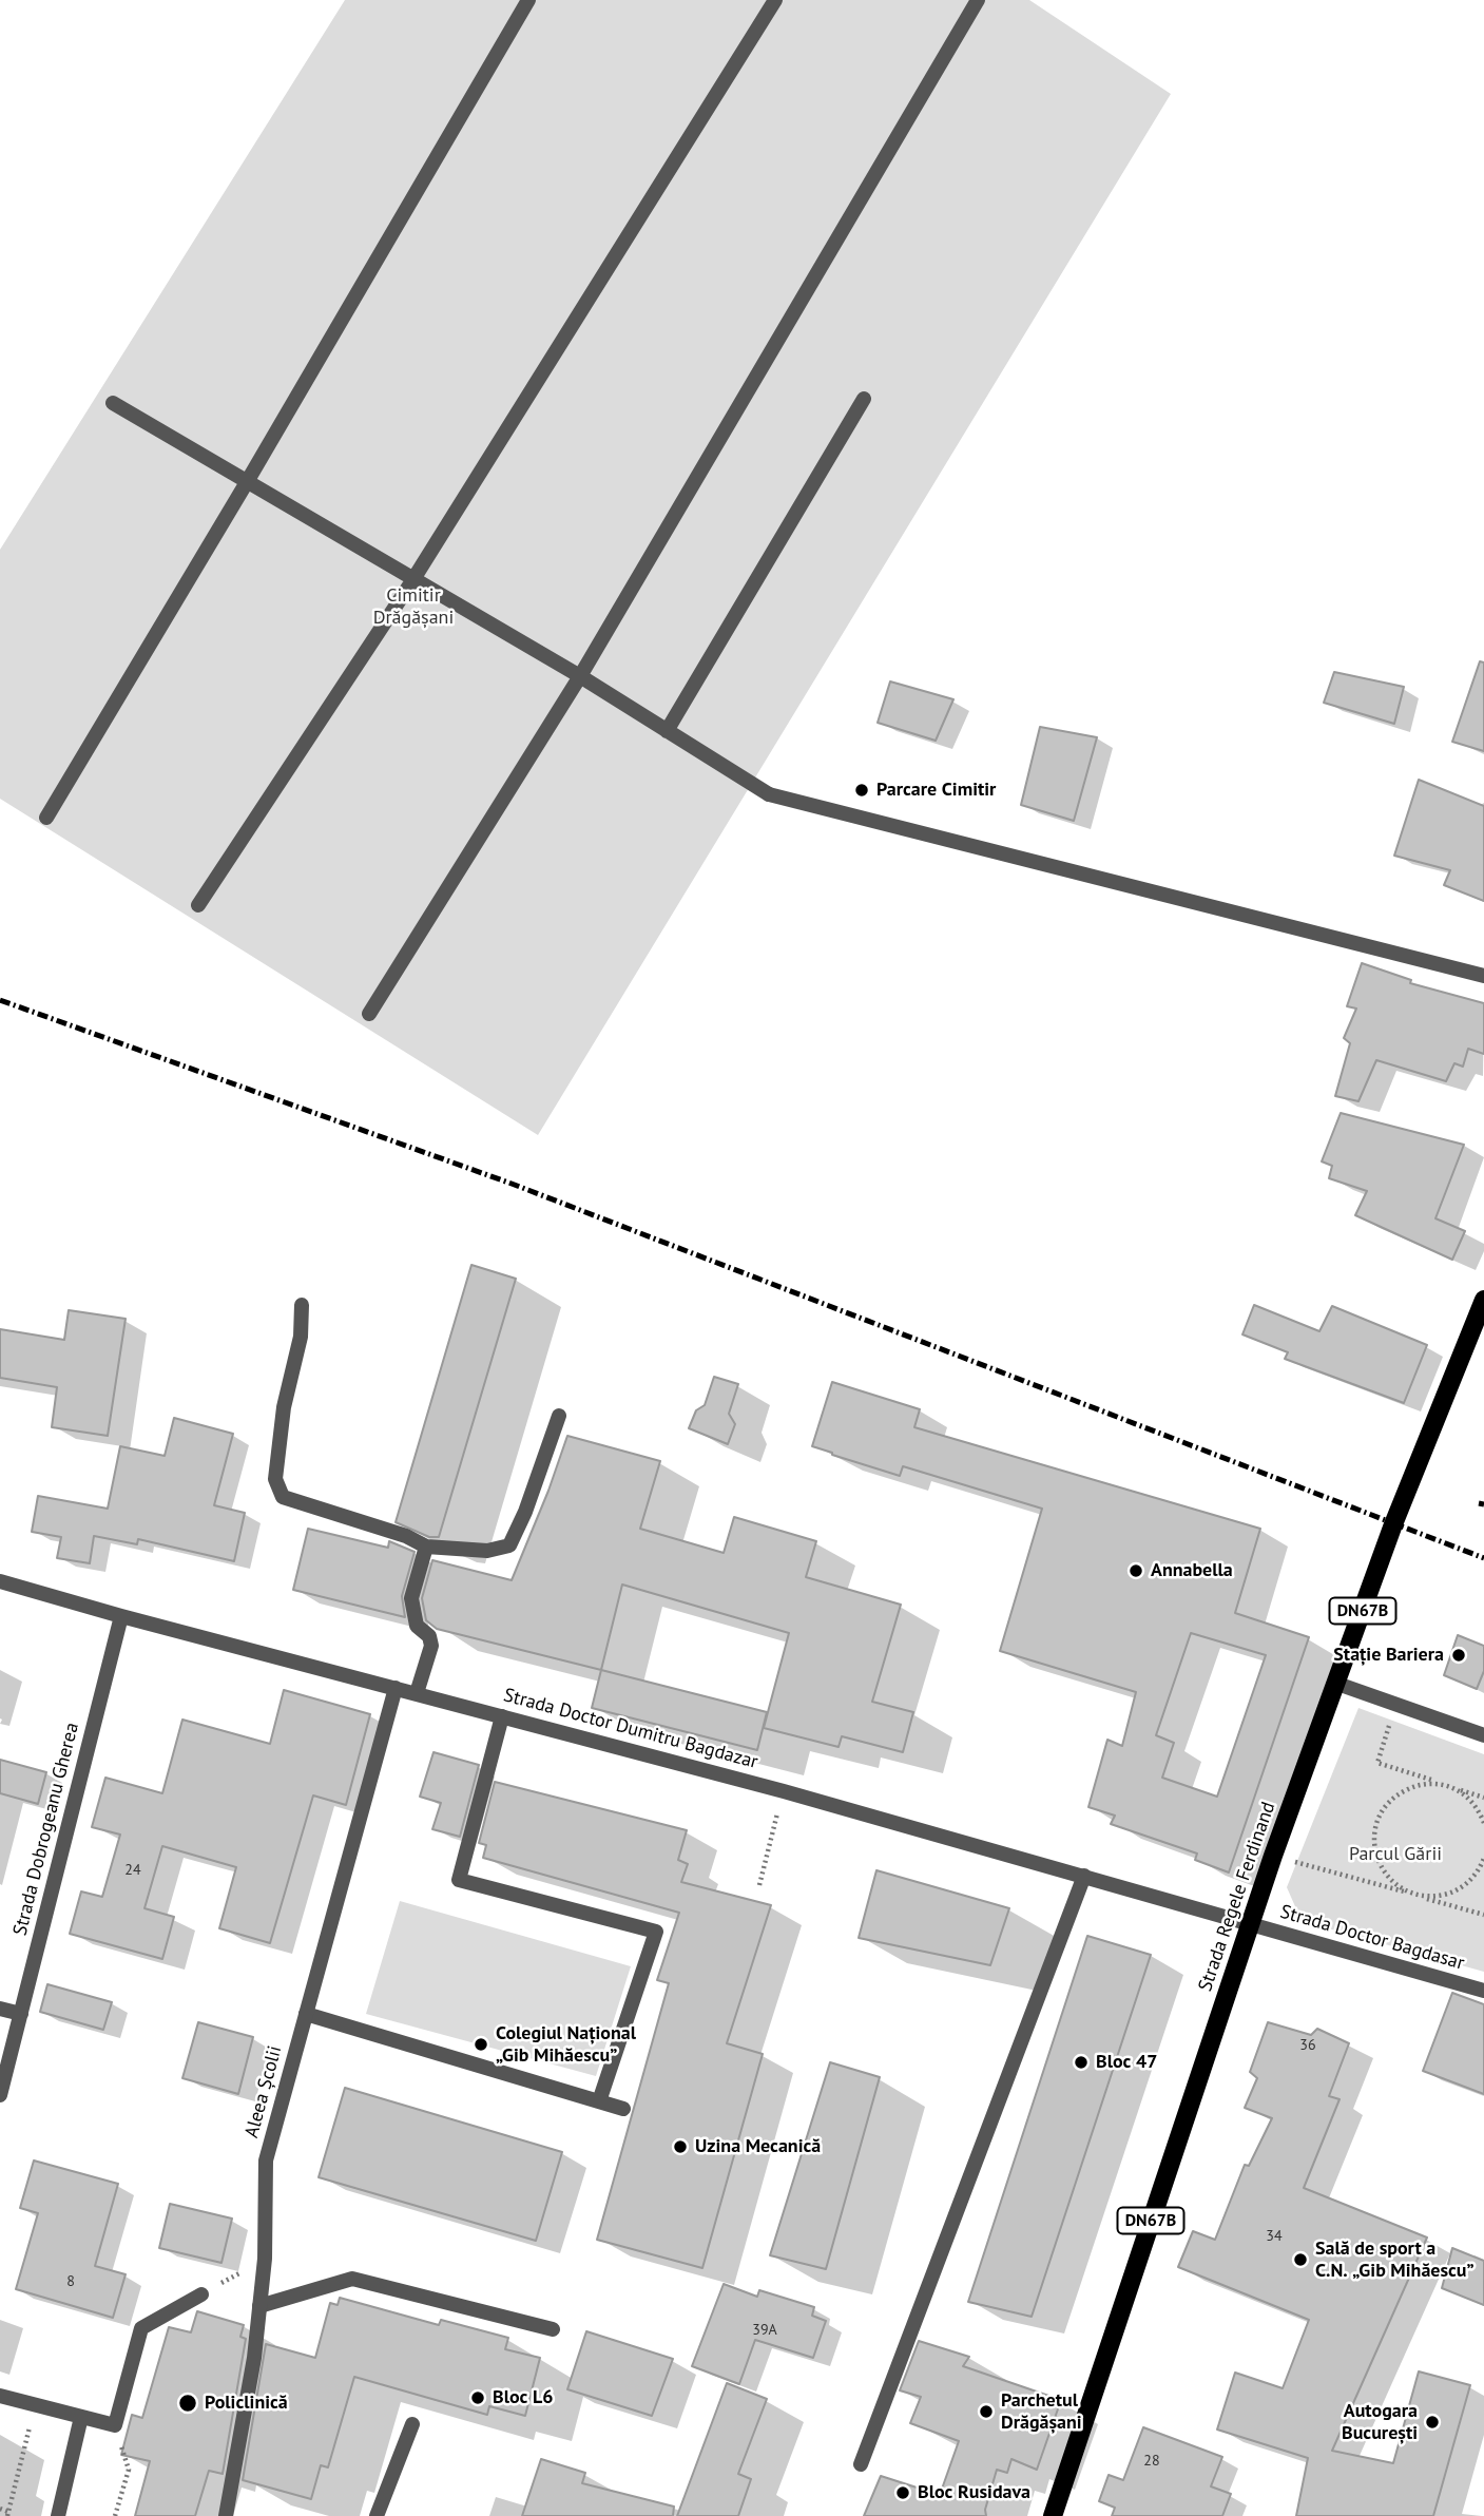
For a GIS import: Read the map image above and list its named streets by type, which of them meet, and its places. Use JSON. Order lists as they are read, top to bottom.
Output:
{
  "streets": {
    "main road": ["DN67B", "Strada Regele Ferdinand"],
    "street": [
      "Strada Doctor Dumitru Bagdazar",
      "Strada Dobrogeanu Gherea",
      "Strada Doctor Bagdasar",
      "Aleea Școlii"
    ]
  },
  "crossings": [
    ["Strada Doctor Dumitru Bagdazar", "Strada Dobrogeanu Gherea"],
    ["Strada Doctor Dumitru Bagdazar", "Strada Regele Ferdinand"],
    ["Strada Doctor Dumitru Bagdazar", "Strada Doctor Bagdasar"],
    ["Strada Doctor Dumitru Bagdazar", "Aleea Școlii"],
    ["Strada Regele Ferdinand", "Strada Doctor Bagdasar"]
  ],
  "parks": ["Cimitir Drăgășani", "Parcul Gării"],
  "places": [
    "Parcare Cimitir",
    "Annabella",
    "Stație Bariera",
    "Colegiul Național „Gib Mihăescu”",
    "Bloc 47",
    "Uzina Mecanică",
    "Sală de sport a C.N. „Gib Mihăescu”",
    "Bloc L6",
    "Policlinică",
    "Parchetul Drăgășani",
    "Autogara București",
    "Bloc Rusidava"
  ],
  "house_numbers": [
    "24",
    "36",
    "34",
    "8",
    "39A",
    "28"
  ]
}
